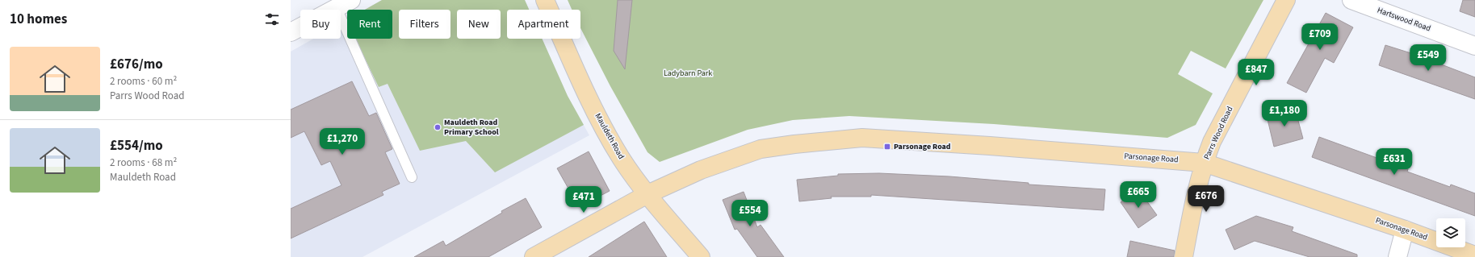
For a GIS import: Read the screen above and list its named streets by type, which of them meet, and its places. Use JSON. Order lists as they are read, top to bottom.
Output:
{
  "streets": {
    "street": [
      "Hartswood Road",
      "Parrs Wood Road",
      "Mauldeth Road",
      "Parsonage Road"
    ]
  },
  "crossings": [
    ["Parrs Wood Road", "Parsonage Road"],
    ["Mauldeth Road", "Parsonage Road"]
  ],
  "parks": ["Ladybarn Park"],
  "places": {
    "other": ["Mauldeth Road Primary School"],
    "transit": ["Parsonage Road"]
  },
  "page": {
    "heading": "10 homes",
    "chip": [
      "Buy",
      "Rent",
      "Filters",
      "New",
      "Apartment"
    ],
    "price": [
      "£709",
      "£549",
      "£847",
      "£1,180",
      "£1,270",
      "£631",
      "£665",
      "£676",
      "£471",
      "£554"
    ],
    "list": [
      {
        "name": "£676/mo",
        "note": "2 rooms · 60 m² · Parrs Wood Road"
      },
      {
        "name": "£554/mo",
        "note": "2 rooms · 68 m² · Mauldeth Road"
      }
    ]
  }
}
